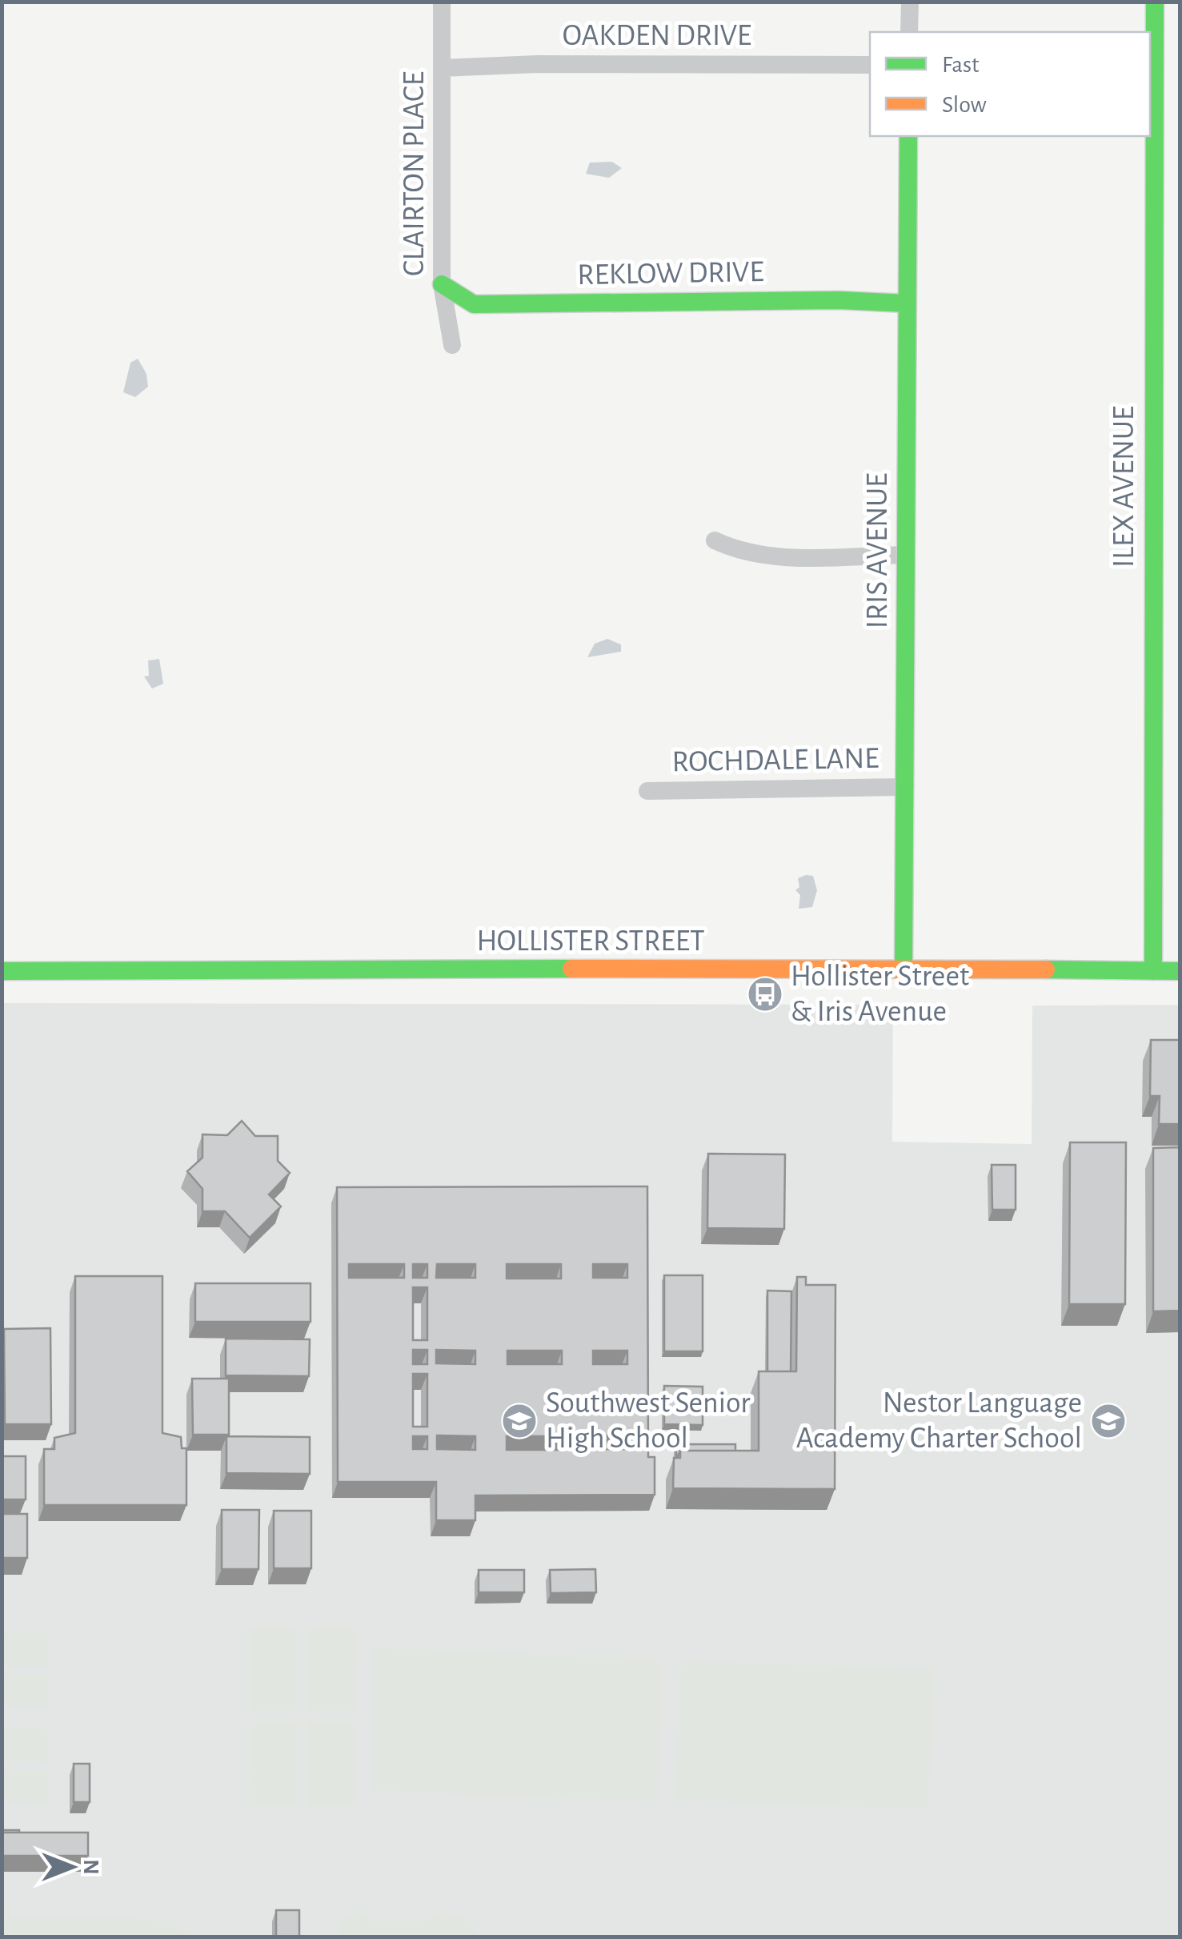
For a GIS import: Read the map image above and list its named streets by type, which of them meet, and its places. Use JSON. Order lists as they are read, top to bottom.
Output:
{
  "streets": {
    "street": [
      "OAKDEN DRIVE",
      "CLAIRTON PLACE",
      "REKLOW DRIVE",
      "ILEX AVENUE",
      "IRIS AVENUE",
      "ROCHDALE LANE",
      "HOLLISTER STREET"
    ]
  },
  "crossings": [
    ["OAKDEN DRIVE", "CLAIRTON PLACE"],
    ["CLAIRTON PLACE", "REKLOW DRIVE"],
    ["REKLOW DRIVE", "IRIS AVENUE"],
    ["ILEX AVENUE", "HOLLISTER STREET"],
    ["IRIS AVENUE", "ROCHDALE LANE"],
    ["IRIS AVENUE", "HOLLISTER STREET"]
  ],
  "places": {
    "bus stop": ["Hollister Street & Iris Avenue"],
    "school or university": ["Southwest Senior High School", "Nestor Language Academy Charter School"]
  },
  "legend": ["Fast", "Slow"],
  "north": "right"
}
